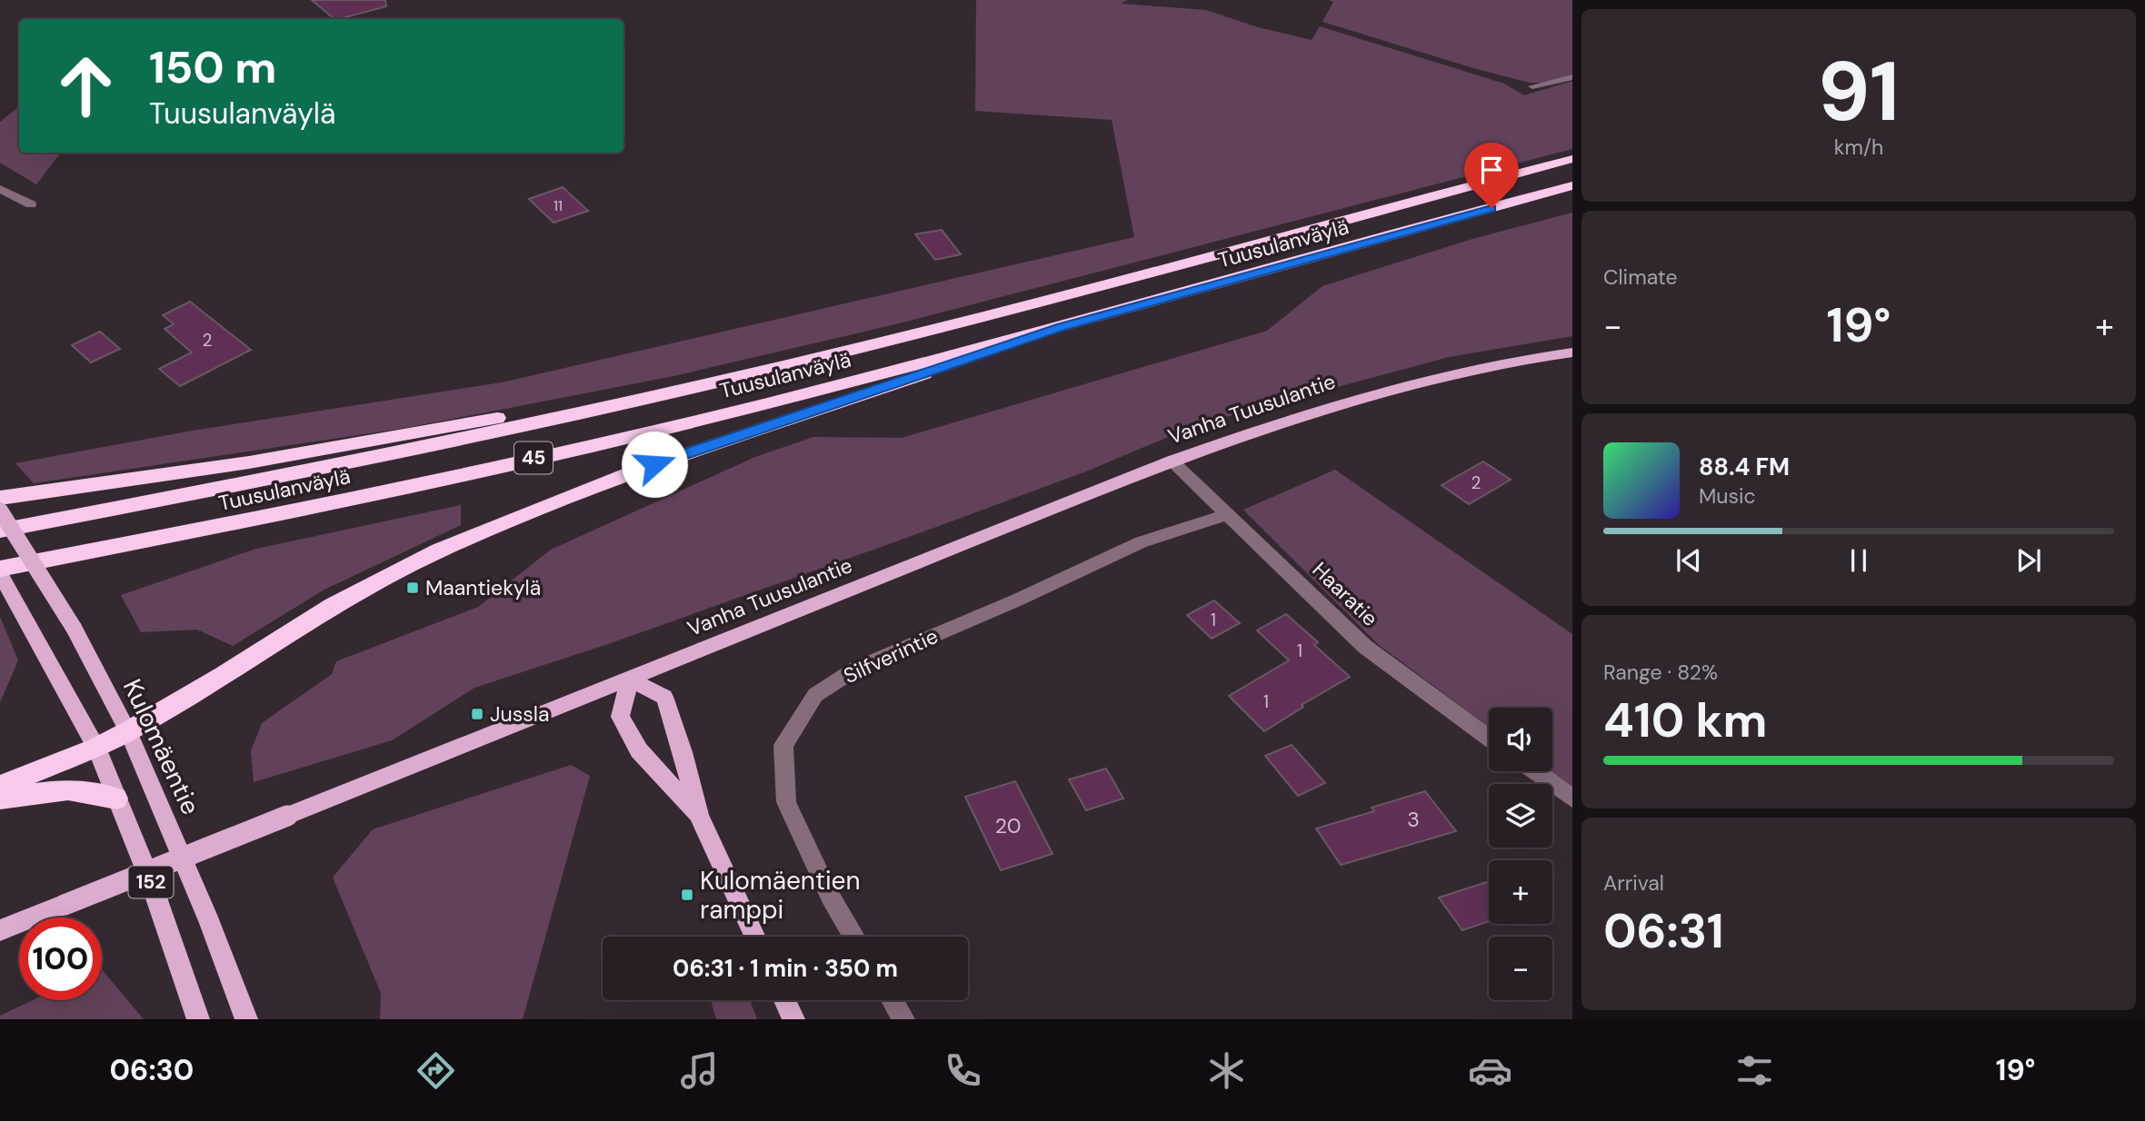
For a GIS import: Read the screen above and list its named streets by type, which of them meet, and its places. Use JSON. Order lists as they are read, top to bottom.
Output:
{
  "streets": {
    "highway": ["Tuusulanväylä", "45"],
    "main road": ["Vanha Tuusulantie", "Kulomäentie", "152"],
    "street": ["Haaratie", "Silfverintie"]
  },
  "crossings": [
    ["Vanha Tuusulantie", "Haaratie"],
    ["Haaratie", "Silfverintie"]
  ],
  "places": {
    "transit": ["Maantiekylä", "Jussla", "Kulomäentien ramppi"]
  },
  "house_numbers": [
    "11",
    "2",
    "2",
    "1",
    "1",
    "1",
    "3",
    "20"
  ],
  "page": {
    "tile": [
      ["91", "km/h"],
      "Climate",
      ["Range · 82%", "410 km"],
      ["Arrival", "06:31"]
    ],
    "turn": ["150 m", "Tuusulanväylä"],
    "heat": ["−", "19°", "+"],
    "song": ["88.4 FM", "Music"],
    "map_buttons": ["+", "−"],
    "limit": "100",
    "trip": "06:31 · 1 min · 350 m",
    "tabs": ["06:30", "19°"]
  }
}
